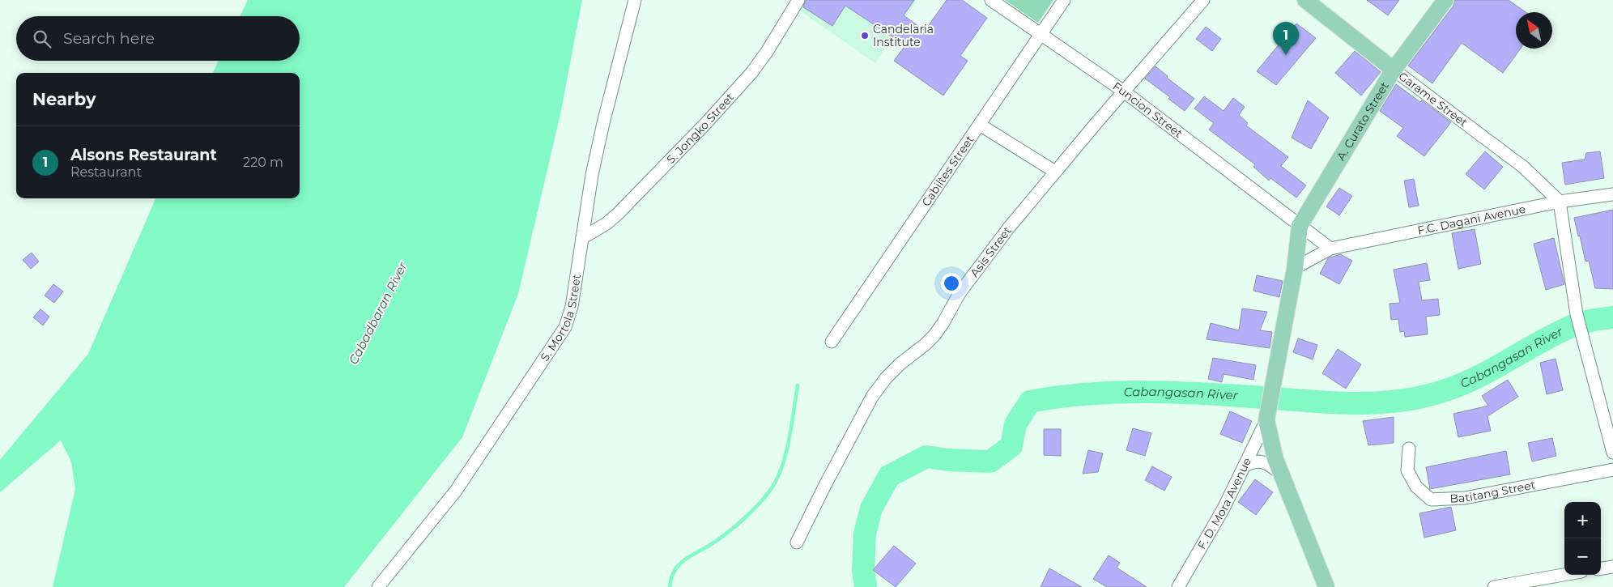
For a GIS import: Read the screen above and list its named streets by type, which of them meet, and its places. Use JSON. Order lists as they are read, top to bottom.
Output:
{
  "streets": {
    "main road": ["Garame Street", "A. Curato Street"],
    "street": [
      "Funcion Street",
      "S. Jongko Street",
      "Cabiltes Street",
      "F.C. Dagani Avenue",
      "Asis Street",
      "S. Mortola Street",
      "Batitang Street",
      "F. D. Mora Avenue"
    ]
  },
  "crossings": [
    ["Garame Street", "A. Curato Street"],
    ["Garame Street", "F.C. Dagani Avenue"],
    ["Funcion Street", "A. Curato Street"],
    ["Funcion Street", "Cabiltes Street"],
    ["Funcion Street", "F.C. Dagani Avenue"],
    ["Funcion Street", "Asis Street"],
    ["S. Jongko Street", "S. Mortola Street"]
  ],
  "water": ["Cabadbaran River", "Cabangasan River"],
  "places": ["Candelaria Institute"],
  "north": "top left",
  "page": {
    "search": "Search here",
    "pins": "1",
    "heading": "Nearby",
    "list": [
      {
        "mark": "1",
        "name": "Alsons Restaurant",
        "note": "Restaurant",
        "value": "220 m"
      }
    ],
    "map_buttons": ["+", "−"]
  }
}
